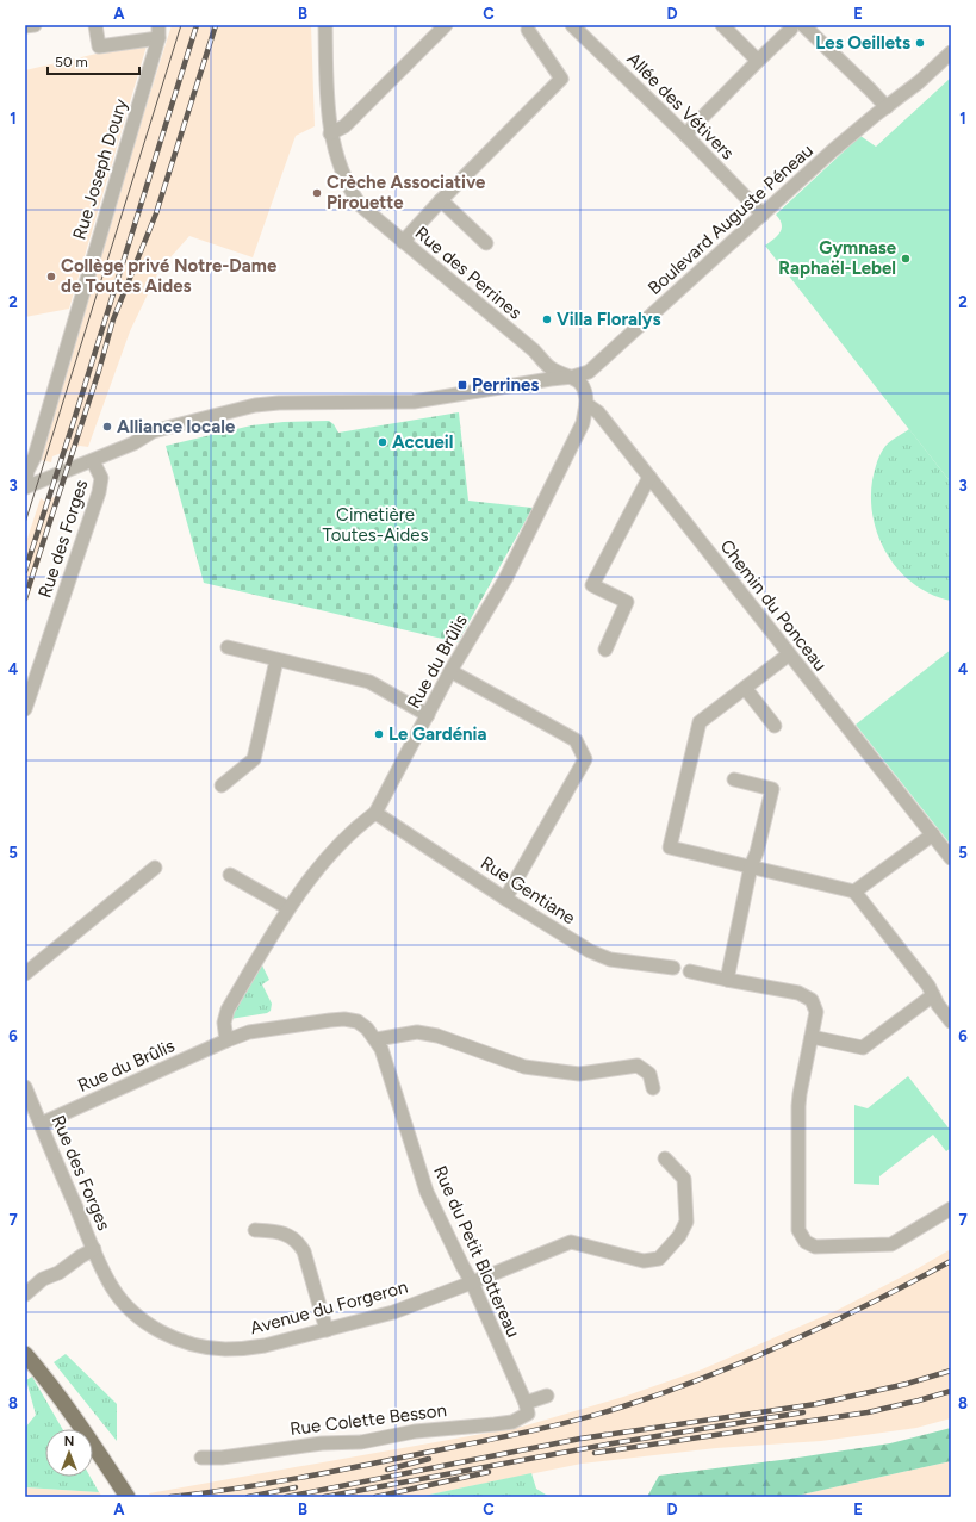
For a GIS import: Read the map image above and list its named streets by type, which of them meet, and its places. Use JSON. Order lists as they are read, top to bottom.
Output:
{
  "streets": {
    "street": [
      "Allée des Vétivers",
      "Rue Joseph Doury",
      "Boulevard Auguste Péneau",
      "Rue des Perrines",
      "Rue des Forges",
      "Chemin du Ponceau",
      "Rue du Brûlis",
      "Rue Gentiane",
      "Rue du Petit Blottereau",
      "Avenue du Forgeron",
      "Rue Colette Besson"
    ]
  },
  "crossings": [
    ["Allée des Vétivers", "Boulevard Auguste Péneau"],
    ["Rue Joseph Doury", "Boulevard Auguste Péneau"],
    ["Boulevard Auguste Péneau", "Rue des Perrines"],
    ["Boulevard Auguste Péneau", "Rue des Forges"],
    ["Rue des Forges", "Rue du Brûlis"],
    ["Rue des Forges", "Avenue du Forgeron"],
    ["Chemin du Ponceau", "Rue du Brûlis"],
    ["Rue du Brûlis", "Rue Gentiane"],
    ["Rue du Brûlis", "Rue du Petit Blottereau"],
    ["Rue du Petit Blottereau", "Avenue du Forgeron"],
    ["Rue du Petit Blottereau", "Rue Colette Besson"]
  ],
  "parks": ["Cimetière Toutes-Aides"],
  "places": {
    "other": [
      "Les Oeillets",
      "Crèche Associative Pirouette",
      "Gymnase Raphaël-Lebel",
      "Collège privé Notre-Dame de Toutes Aides",
      "Villa Floralys",
      "Alliance locale",
      "Accueil",
      "Le Gardénia"
    ],
    "transit": ["Perrines"]
  },
  "scale_bar": "50 m",
  "north": "top",
  "grid": {
    "columns": [
      "A",
      "B",
      "C",
      "D",
      "E"
    ],
    "rows": [
      "1",
      "2",
      "3",
      "4",
      "5",
      "6",
      "7",
      "8"
    ]
  }
}
